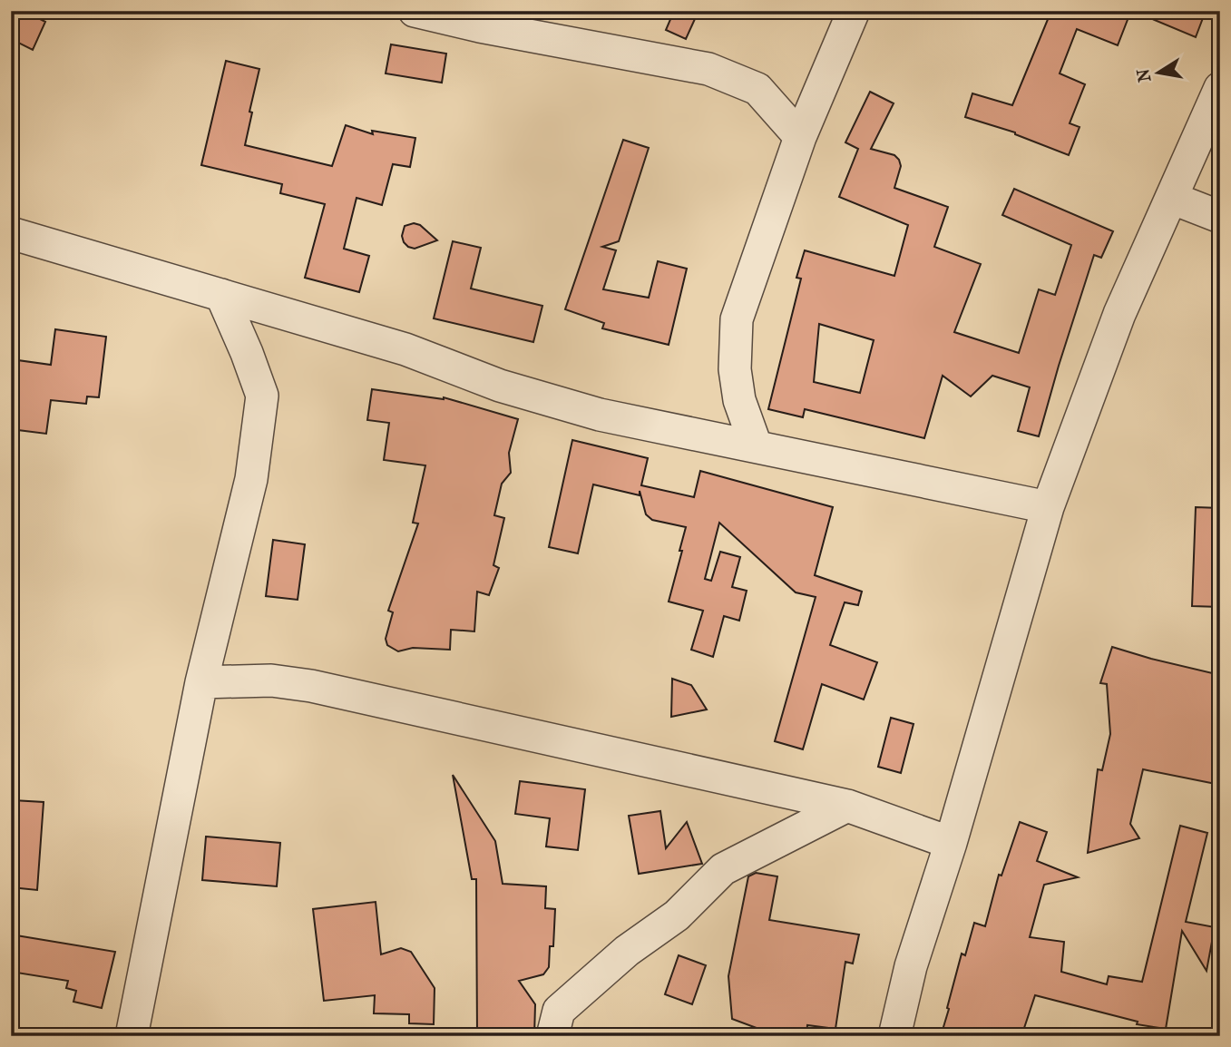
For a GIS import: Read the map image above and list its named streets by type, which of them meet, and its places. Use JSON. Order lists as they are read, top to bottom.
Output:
{
  "north": "left"
}
